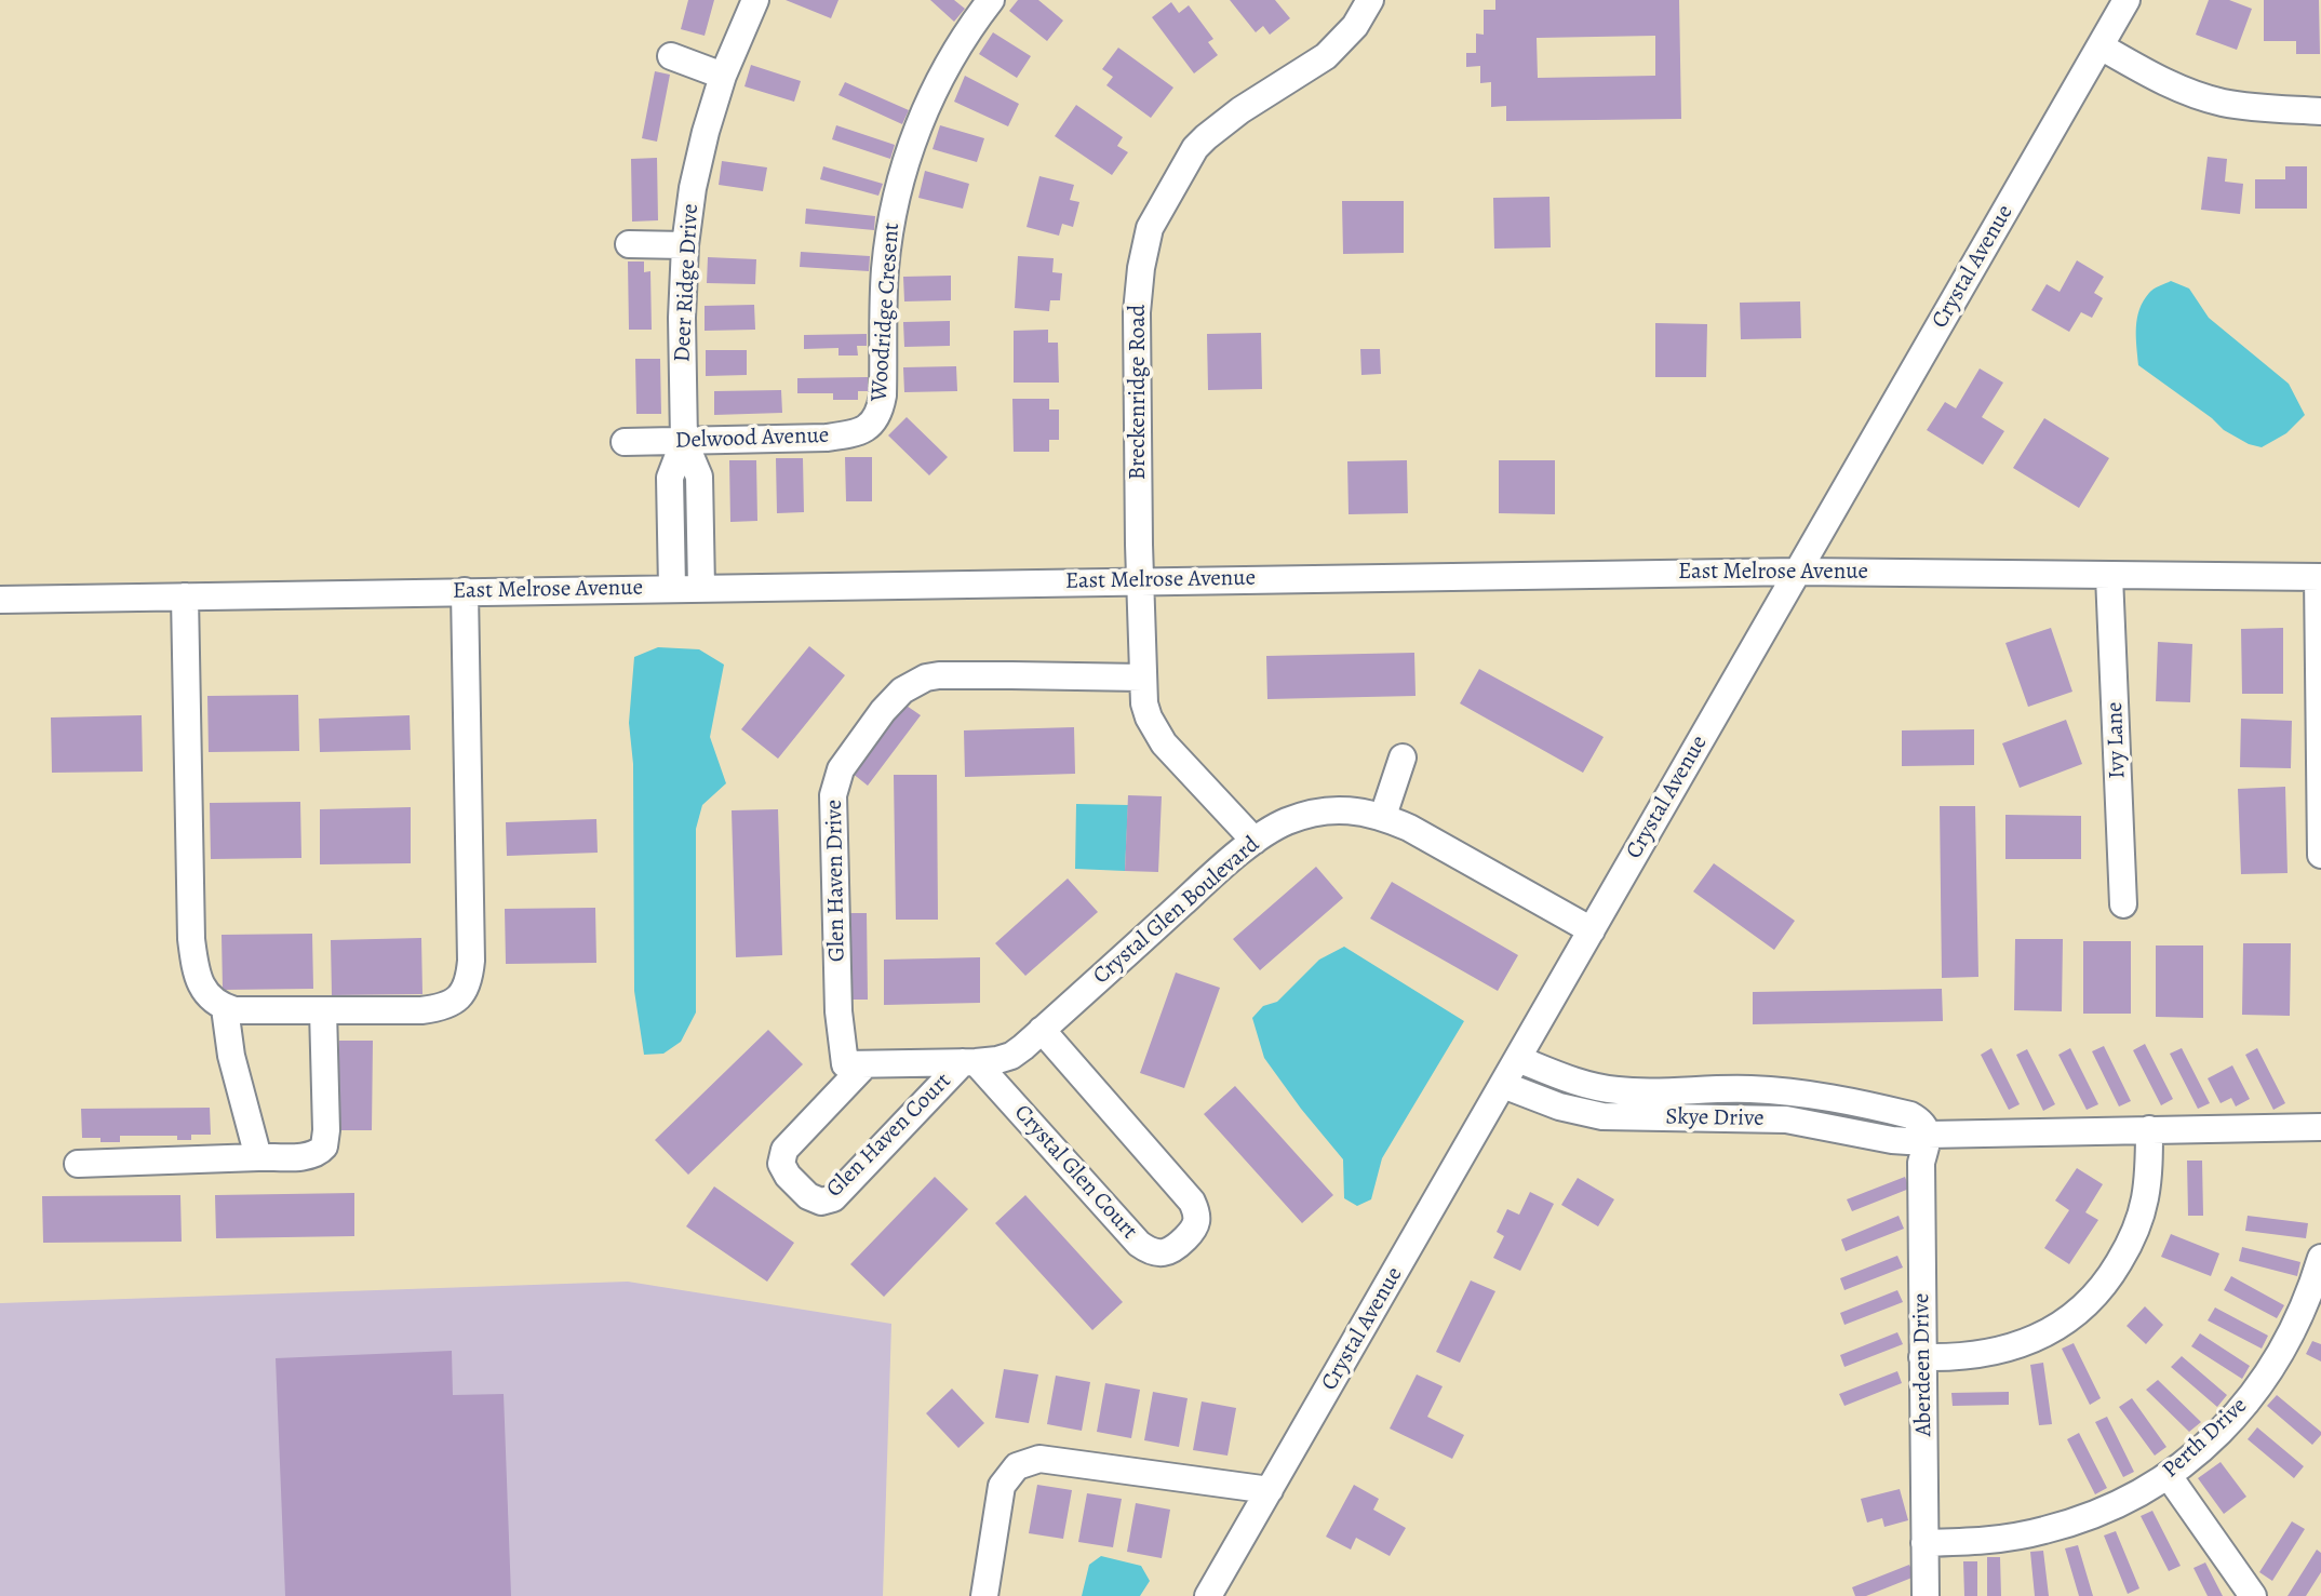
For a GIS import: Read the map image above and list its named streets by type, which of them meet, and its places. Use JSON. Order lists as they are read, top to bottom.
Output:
{
  "streets": {
    "street": [
      "Crystal Avenue",
      "Deer Ridge Drive",
      "Woodridge Cresent",
      "Breckenridge Road",
      "Delwood Avenue",
      "East Melrose Avenue",
      "Ivy Lane",
      "Glen Haven Drive",
      "Crystal Glen Boulevard",
      "Skye Drive",
      "Glen Haven Court",
      "Crystal Glen Court",
      "Aberdeen Drive",
      "Perth Drive"
    ]
  },
  "crossings": [
    ["Crystal Avenue", "East Melrose Avenue"],
    ["Crystal Avenue", "Crystal Glen Boulevard"],
    ["Crystal Avenue", "Skye Drive"],
    ["Deer Ridge Drive", "Delwood Avenue"],
    ["Deer Ridge Drive", "East Melrose Avenue"],
    ["Woodridge Cresent", "Delwood Avenue"],
    ["Breckenridge Road", "East Melrose Avenue"],
    ["Breckenridge Road", "Glen Haven Drive"],
    ["Breckenridge Road", "Crystal Glen Boulevard"],
    ["East Melrose Avenue", "Ivy Lane"],
    ["Glen Haven Drive", "Crystal Glen Boulevard"],
    ["Glen Haven Drive", "Glen Haven Court"],
    ["Crystal Glen Boulevard", "Glen Haven Court"],
    ["Crystal Glen Boulevard", "Crystal Glen Court"],
    ["Skye Drive", "Aberdeen Drive"],
    ["Glen Haven Court", "Crystal Glen Court"],
    ["Aberdeen Drive", "Perth Drive"]
  ]
}
